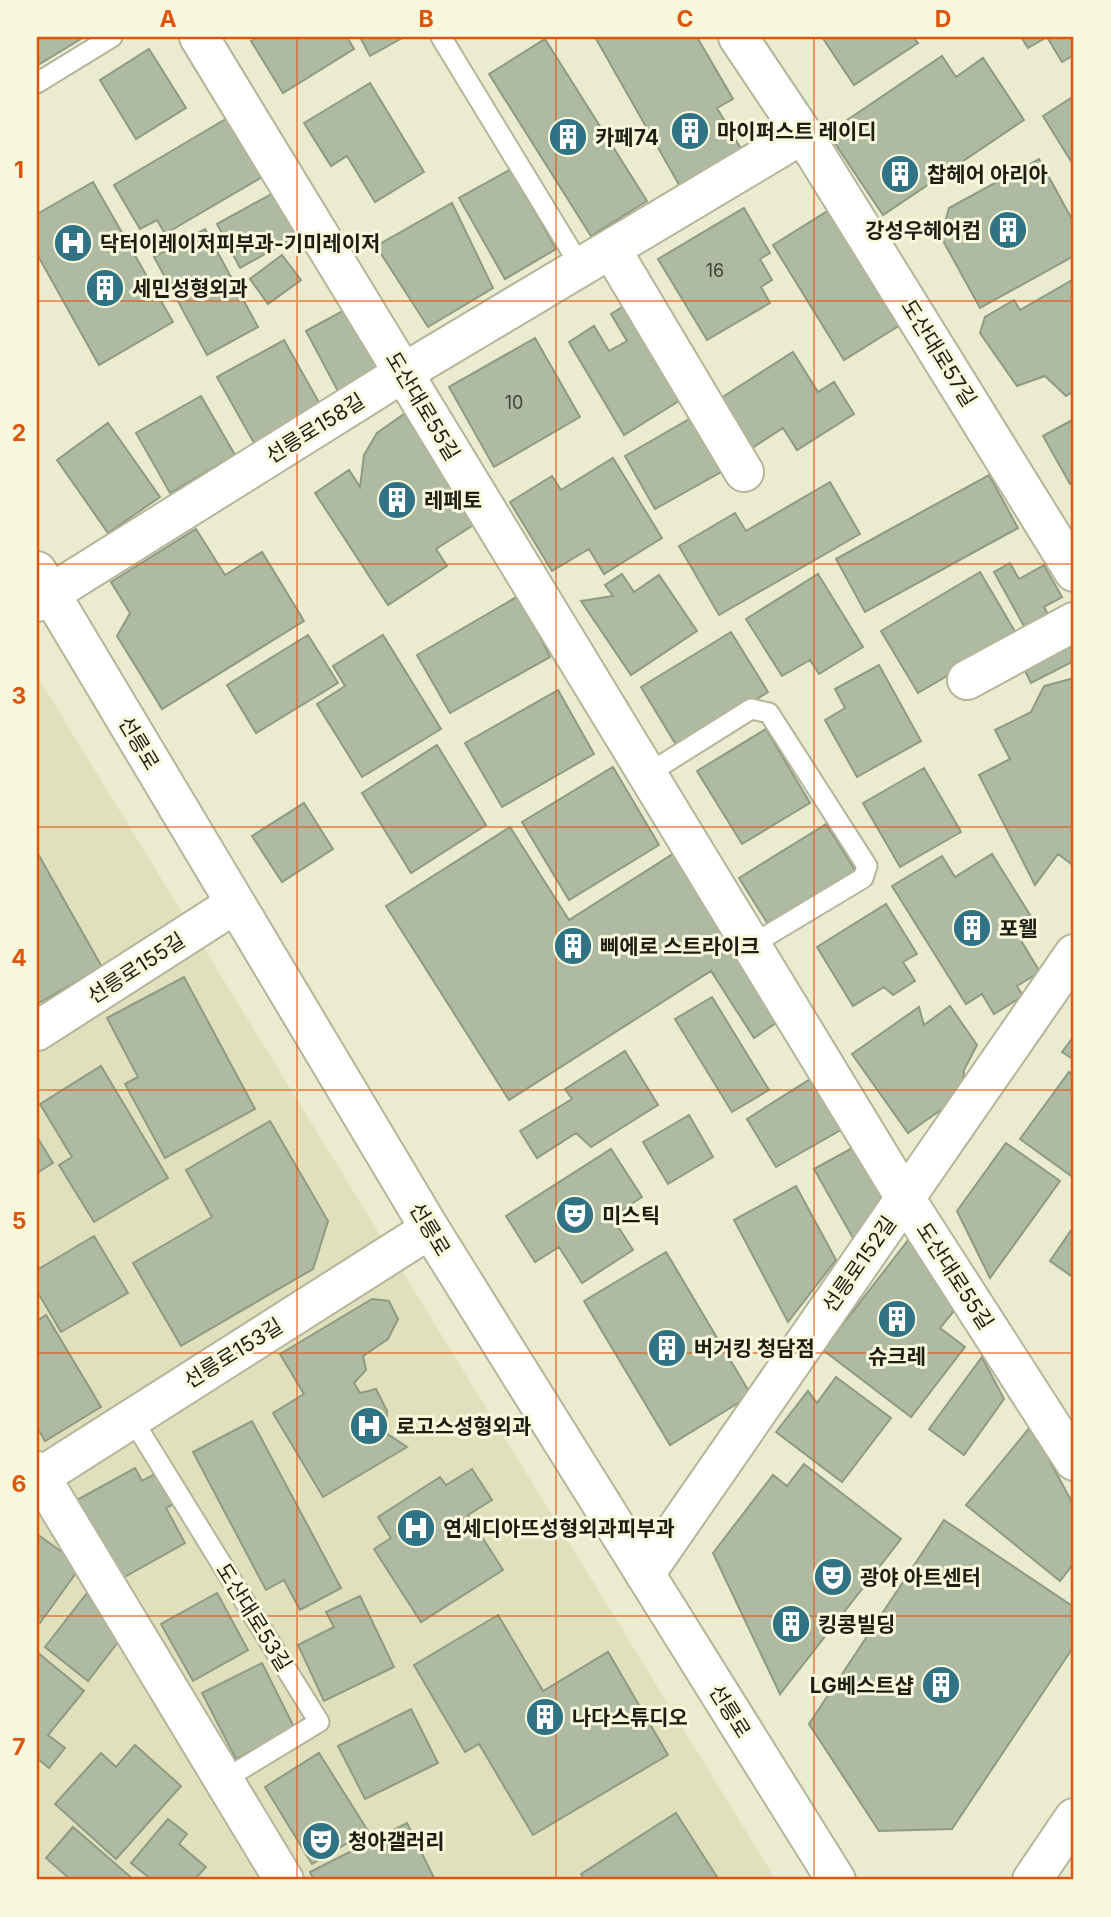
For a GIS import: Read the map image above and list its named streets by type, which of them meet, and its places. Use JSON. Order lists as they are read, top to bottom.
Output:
{
  "streets": {
    "street": [
      "도산대로57길",
      "도산대로55길",
      "선릉로158길",
      "선릉로",
      "선릉로155길",
      "선릉로152길",
      "선릉로153길"
    ],
    "lane": ["도산대로53길"]
  },
  "crossings": [
    ["도산대로57길", "선릉로158길"],
    ["도산대로55길", "선릉로158길"],
    ["도산대로55길", "선릉로152길"],
    ["선릉로158길", "선릉로"],
    ["선릉로", "선릉로155길"],
    ["선릉로", "선릉로152길"],
    ["선릉로", "선릉로153길"],
    ["선릉로153길", "도산대로53길"]
  ],
  "places": {
    "building": [
      "마이퍼스트 레이디",
      "카페74",
      "찹헤어 아리아",
      "강성우헤어컴",
      "세민성형외과",
      "레페토",
      "포웰",
      "삐에로 스트라이크",
      "슈크레",
      "버거킹 청담점",
      "킹콩빌딩",
      "LG베스트샵",
      "나다스튜디오"
    ],
    "hospital": ["닥터이레이저피부과-기미레이저", "로고스성형외과", "연세디아뜨성형외과피부과"],
    "theatre": ["미스틱", "광야 아트센터", "청아갤러리"]
  },
  "house_numbers": ["16", "10"],
  "grid": {
    "columns": [
      "A",
      "B",
      "C",
      "D"
    ],
    "rows": [
      "1",
      "2",
      "3",
      "4",
      "5",
      "6",
      "7"
    ]
  }
}
